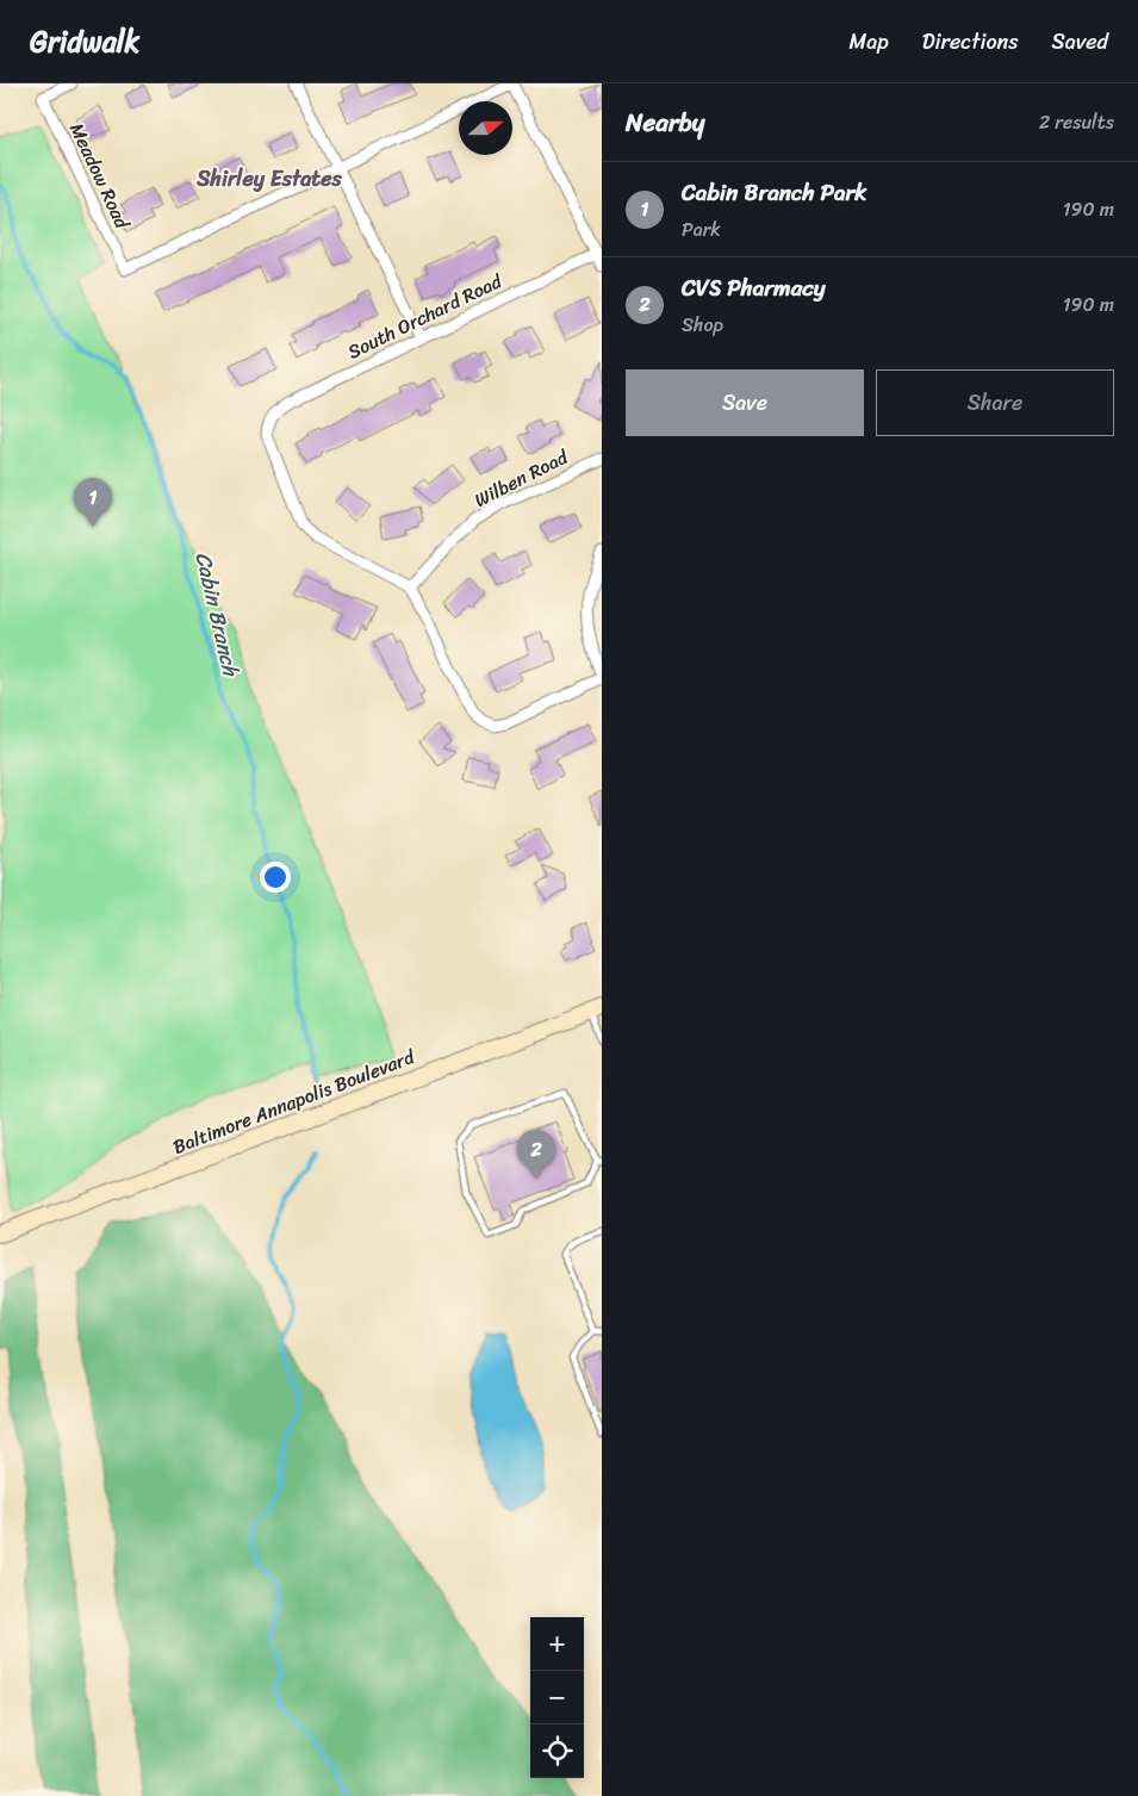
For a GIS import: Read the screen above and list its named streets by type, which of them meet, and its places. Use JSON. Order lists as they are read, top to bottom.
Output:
{
  "streets": {
    "main road": ["Baltimore Annapolis Boulevard"],
    "street": ["Meadow Road", "South Orchard Road", "Wilben Road"]
  },
  "crossings": [
    ["South Orchard Road", "Wilben Road"]
  ],
  "districts": ["Shirley Estates"],
  "water": ["Cabin Branch"],
  "north": "right",
  "page": {
    "header": "Gridwalk",
    "nav": ["Map", "Directions", "Saved"],
    "heading": ["Nearby", "2 results"],
    "list": [
      {
        "mark": "1",
        "name": "Cabin Branch Park",
        "note": "Park",
        "value": "190 m"
      },
      {
        "mark": "2",
        "name": "CVS Pharmacy",
        "note": "Shop",
        "value": "190 m"
      }
    ],
    "buttons": ["Save", "Share"],
    "pins": ["1", "2"],
    "map_buttons": ["+", "−"]
  }
}
